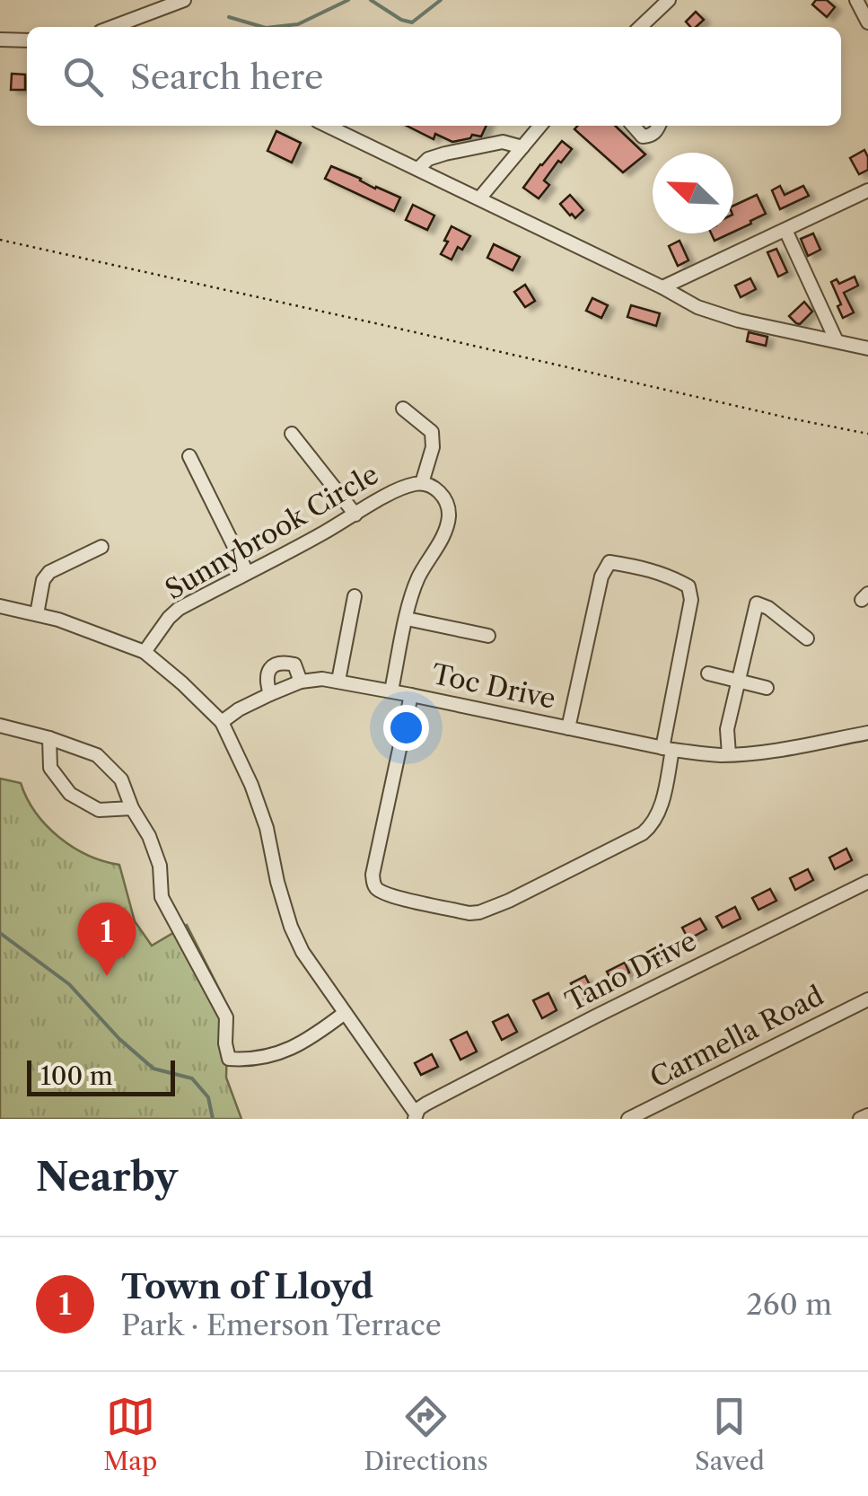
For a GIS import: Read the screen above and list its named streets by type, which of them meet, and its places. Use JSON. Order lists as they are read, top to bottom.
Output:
{
  "streets": {
    "street": [
      "Sunnybrook Circle",
      "Toc Drive",
      "Tano Drive",
      "Carmella Road"
    ]
  },
  "crossings": [
    ["Sunnybrook Circle", "Toc Drive"]
  ],
  "scale_bar": "100 m",
  "north": "top left",
  "page": {
    "search": "Search here",
    "pins": "1",
    "scale": "100 m",
    "heading": "Nearby",
    "list": [
      {
        "mark": "1",
        "name": "Town of Lloyd",
        "note": "Park · Emerson Terrace",
        "value": "260 m"
      }
    ],
    "nav": ["Map", "Directions", "Saved"]
  }
}
